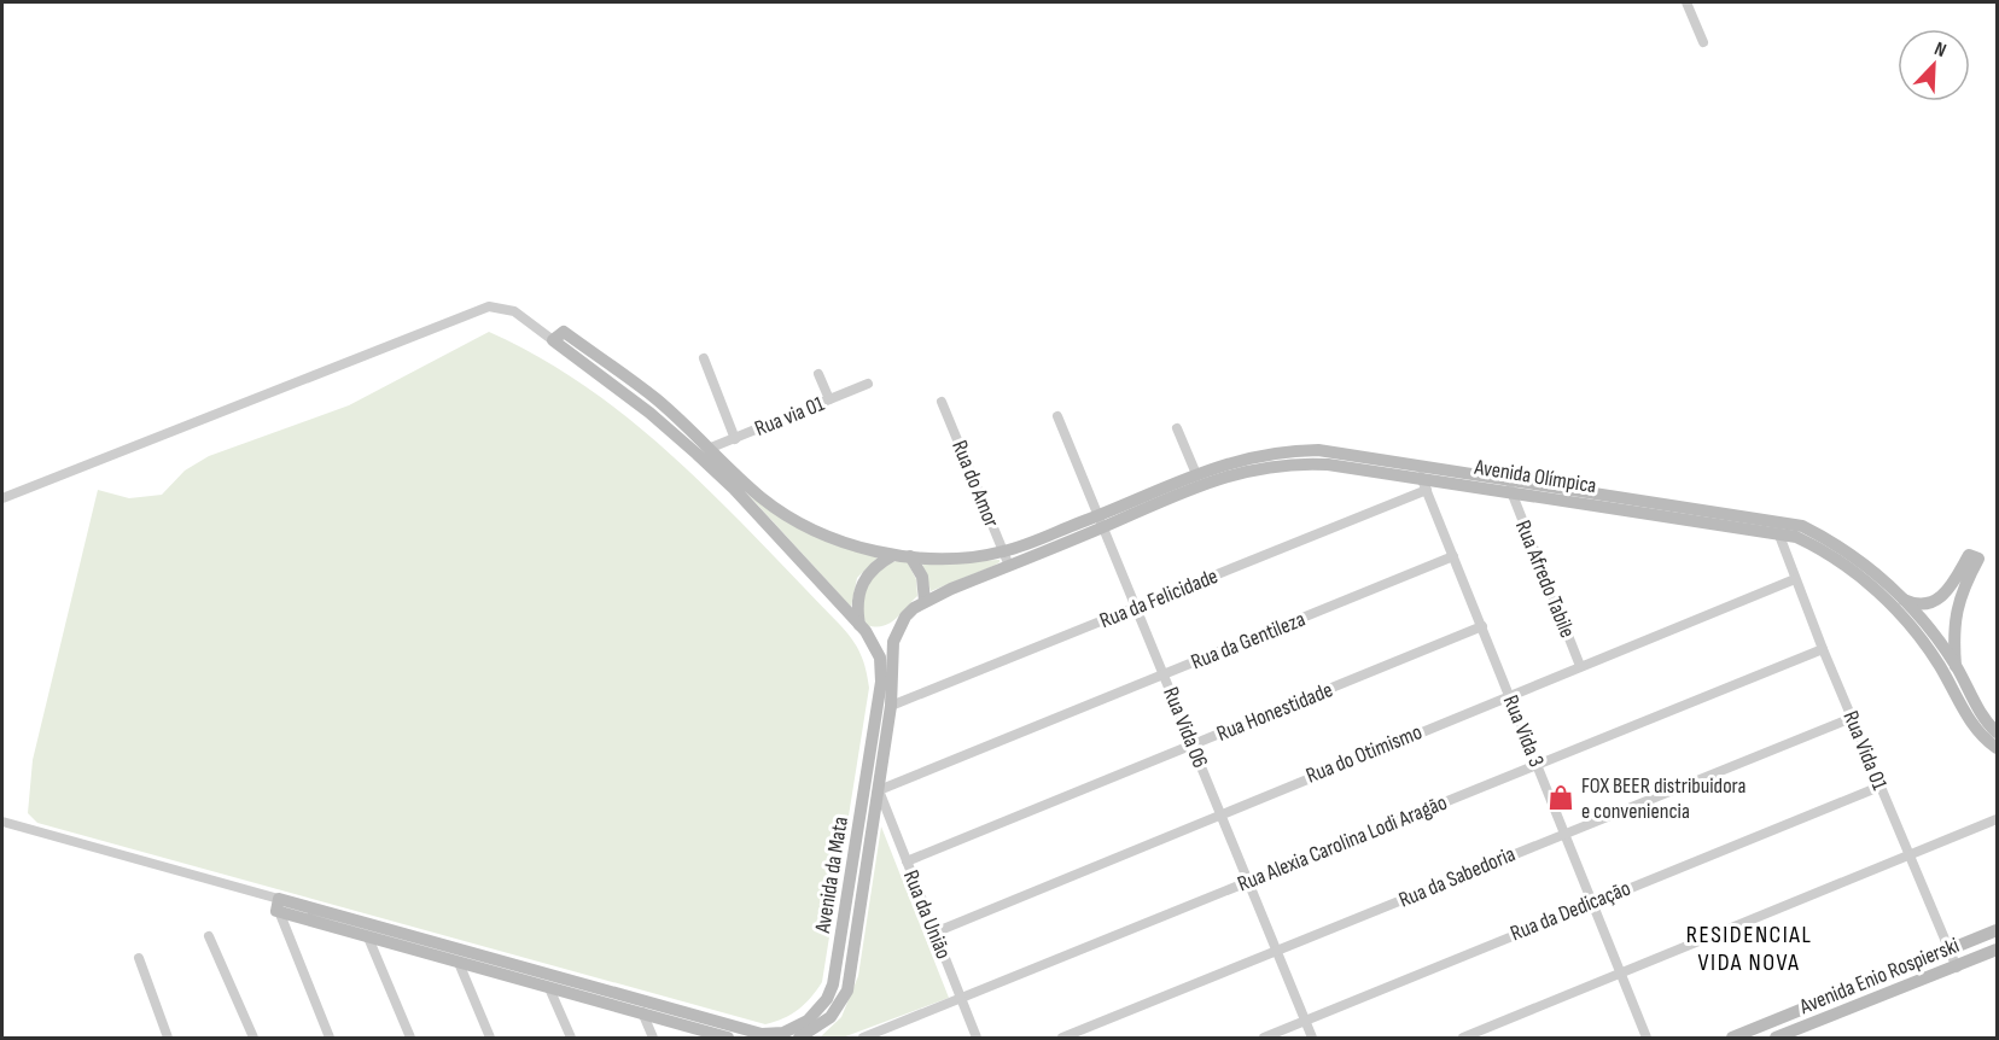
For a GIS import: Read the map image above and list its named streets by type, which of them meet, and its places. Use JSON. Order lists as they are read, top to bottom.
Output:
{
  "streets": {
    "street": [
      "Rua via 01",
      "Avenida Olímpica",
      "Rua do Amor",
      "Rua Afredo Tabile",
      "Rua da Felicidade",
      "Rua da Gentileza",
      "Rua Honestidade",
      "Rua Vida 06",
      "Rua Vida 3",
      "Rua Vida 01",
      "Rua do Otimismo",
      "Rua Alexia Carolina Lodi Aragão",
      "Avenida da Mata",
      "Rua da Sabedoria",
      "Rua da Dedicação",
      "Rua da União",
      "Avenida Enio Rospierski"
    ]
  },
  "crossings": [
    ["Avenida Olímpica", "Rua do Amor"],
    ["Avenida Olímpica", "Rua Afredo Tabile"],
    ["Avenida Olímpica", "Rua da Felicidade"],
    ["Avenida Olímpica", "Rua Vida 06"],
    ["Avenida Olímpica", "Rua Vida 3"],
    ["Avenida Olímpica", "Rua Vida 01"],
    ["Avenida Olímpica", "Avenida da Mata"],
    ["Rua Afredo Tabile", "Rua do Otimismo"],
    ["Rua da Felicidade", "Rua Vida 06"],
    ["Rua da Felicidade", "Rua Vida 3"],
    ["Rua da Felicidade", "Avenida da Mata"],
    ["Rua da Gentileza", "Rua Vida 06"],
    ["Rua da Gentileza", "Rua Vida 3"],
    ["Rua da Gentileza", "Avenida da Mata"],
    ["Rua da Gentileza", "Rua da União"],
    ["Rua Honestidade", "Rua Vida 06"],
    ["Rua Honestidade", "Rua Vida 3"],
    ["Rua Honestidade", "Rua da União"],
    ["Rua Vida 06", "Rua do Otimismo"],
    ["Rua Vida 06", "Rua Alexia Carolina Lodi Aragão"],
    ["Rua Vida 06", "Rua da Sabedoria"],
    ["Rua Vida 06", "Rua da Dedicação"],
    ["Rua Vida 3", "Rua do Otimismo"],
    ["Rua Vida 3", "Rua Alexia Carolina Lodi Aragão"],
    ["Rua Vida 3", "Rua da Sabedoria"],
    ["Rua Vida 3", "Rua da Dedicação"],
    ["Rua Vida 01", "Rua do Otimismo"],
    ["Rua Vida 01", "Rua Alexia Carolina Lodi Aragão"],
    ["Rua Vida 01", "Rua da Sabedoria"],
    ["Rua Vida 01", "Rua da Dedicação"],
    ["Rua Vida 01", "Avenida Enio Rospierski"],
    ["Rua do Otimismo", "Rua da União"],
    ["Rua Alexia Carolina Lodi Aragão", "Rua da União"],
    ["Avenida da Mata", "Rua da União"]
  ],
  "districts": ["RESIDENCIAL VIDA NOVA"],
  "places": {
    "shop": ["FOX BEER distribuidora e conveniencia"]
  },
  "north": "top right"
}
